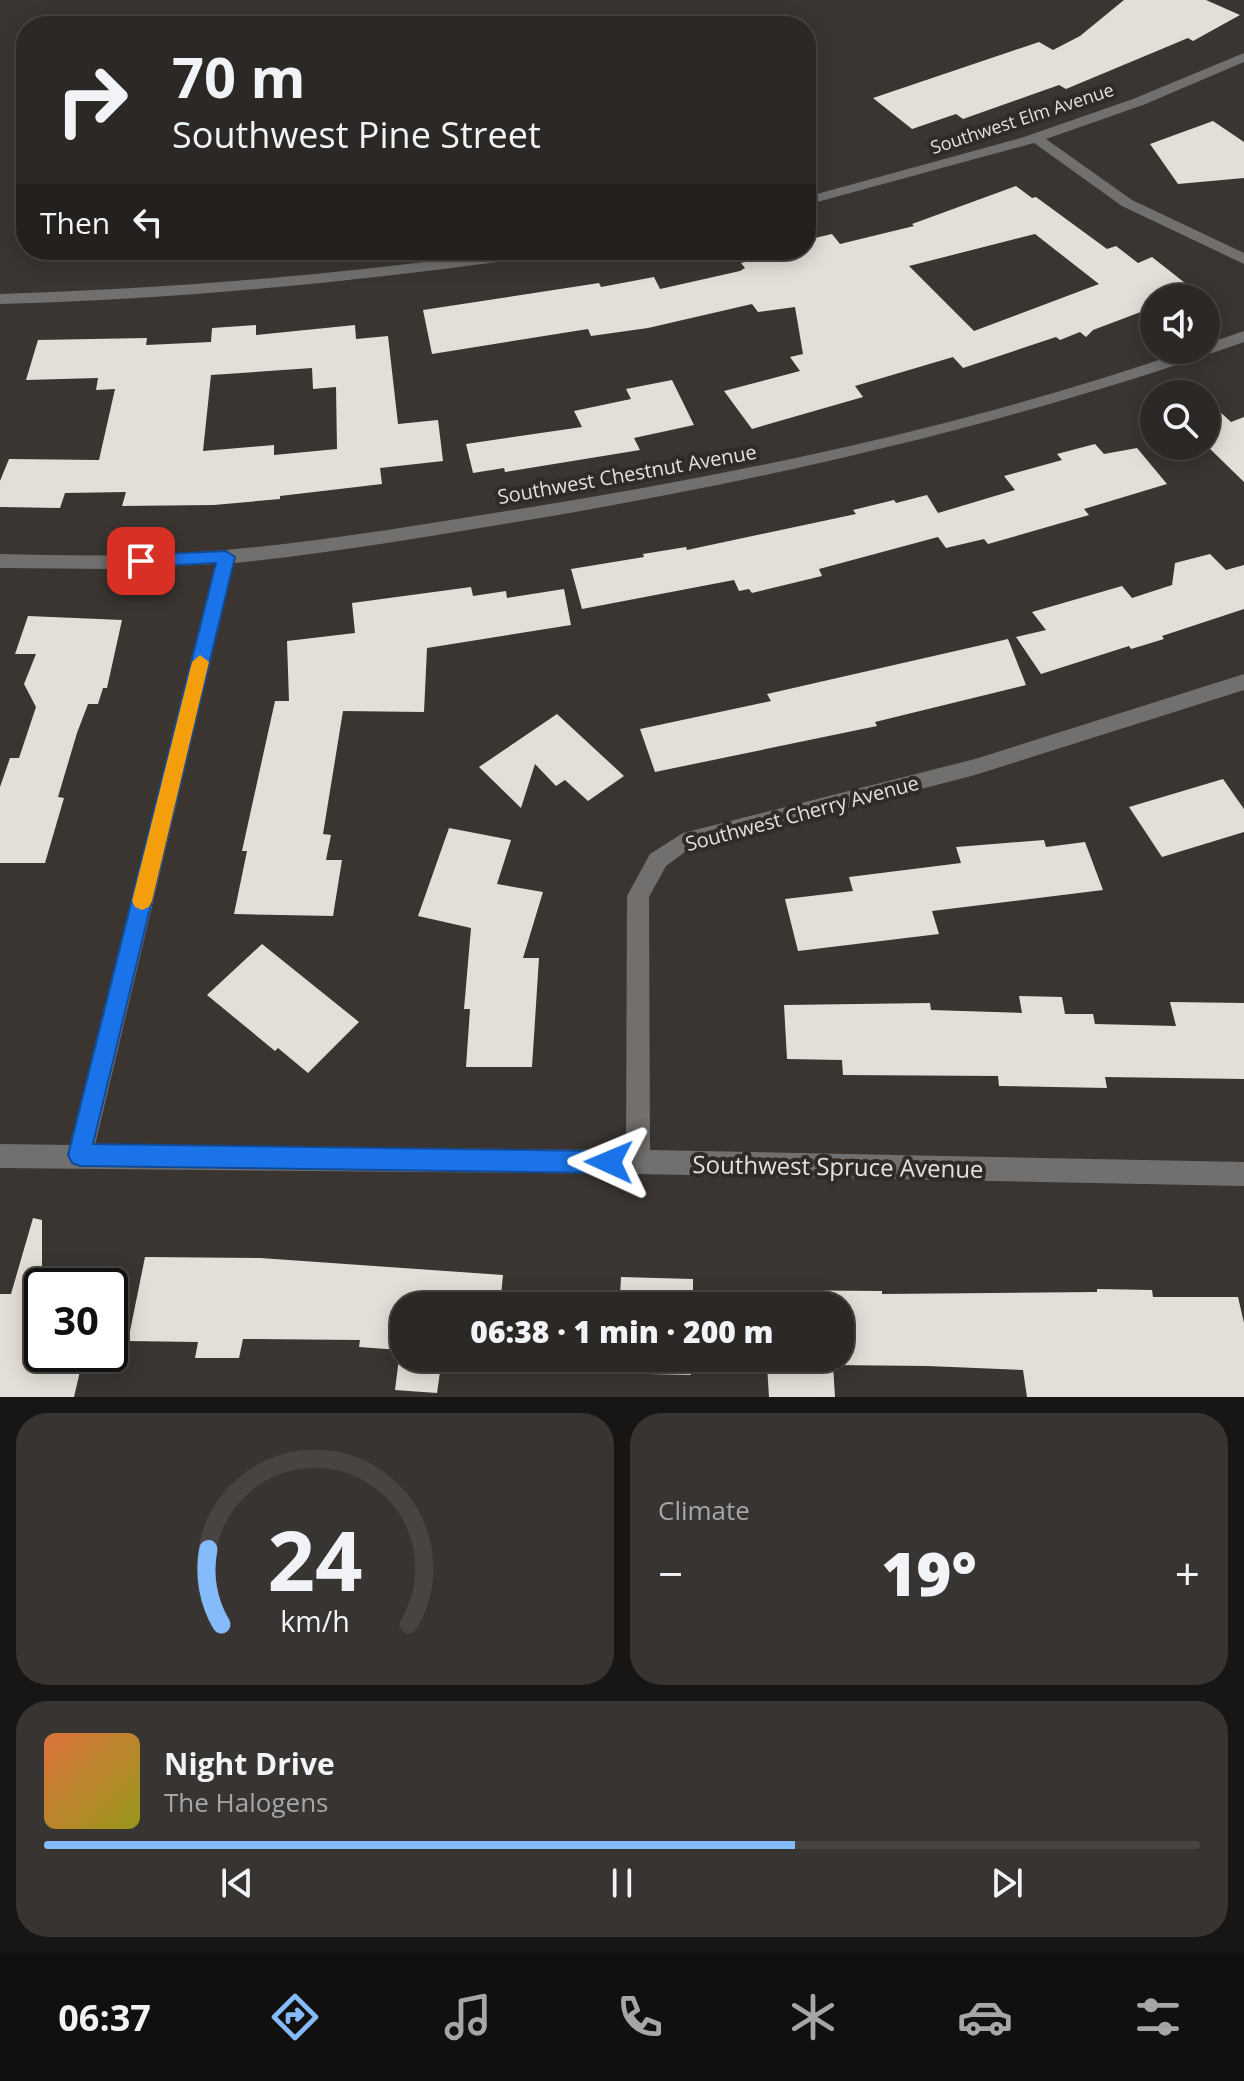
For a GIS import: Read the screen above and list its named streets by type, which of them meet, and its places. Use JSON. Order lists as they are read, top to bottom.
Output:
{
  "streets": {
    "street": [
      "Southwest Elm Avenue",
      "Southwest Chestnut Avenue",
      "Southwest Cherry Avenue",
      "Southwest Spruce Avenue"
    ]
  },
  "crossings": [
    ["Southwest Cherry Avenue", "Southwest Spruce Avenue"]
  ],
  "page": {
    "turn": ["70 m", "Southwest Pine Street"],
    "then": "Then",
    "limit": "30",
    "trip": "06:38 · 1 min · 200 m",
    "tile": "Climate",
    "heat": ["−", "19°", "+"],
    "song": ["Night Drive", "The Halogens"],
    "tabs": "06:37",
    "gauge": ["24", "km/h"]
  }
}
